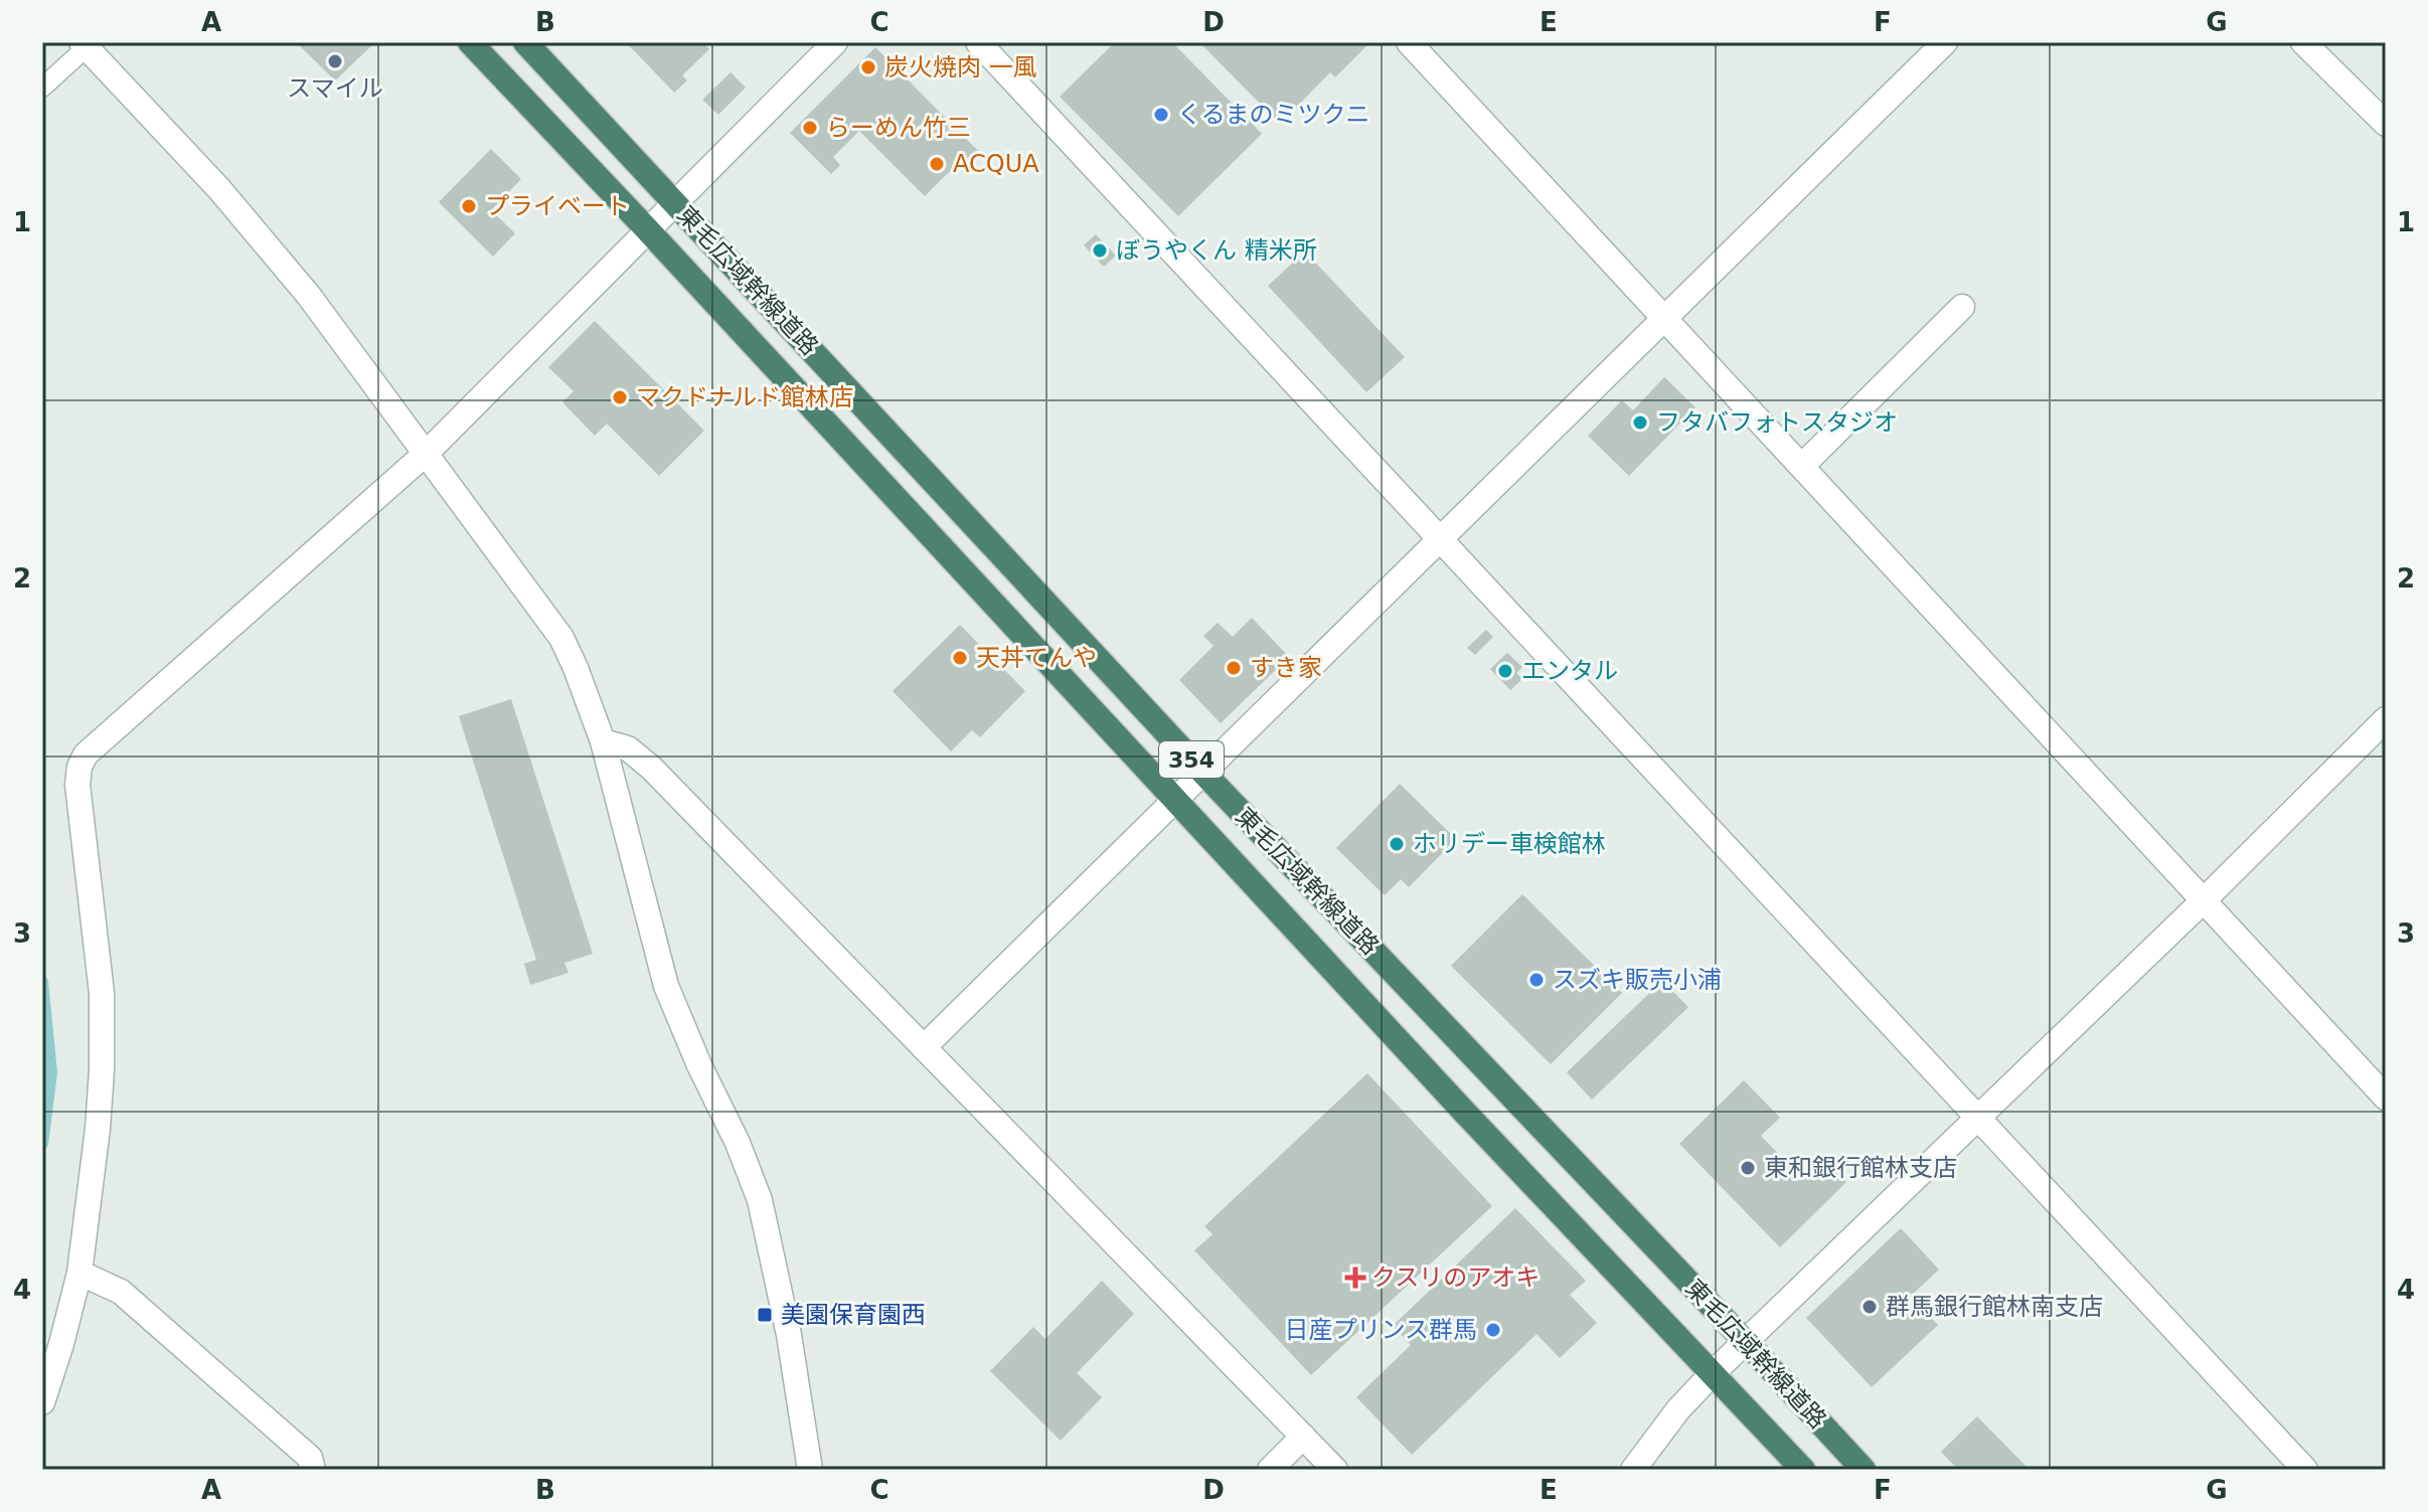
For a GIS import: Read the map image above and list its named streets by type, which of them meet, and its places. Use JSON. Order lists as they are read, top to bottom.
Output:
{
  "streets": {
    "highway": ["東毛広域幹線道路", "354"]
  },
  "places": {
    "other": [
      "スマイル",
      "炭火焼肉 一風",
      "くるまのミツクニ",
      "らーめん竹三",
      "ACQUA",
      "プライベート",
      "ぼうやくん 精米所",
      "マクドナルド館林店",
      "フタバフォトスタジオ",
      "天丼てんや",
      "すき家",
      "エンタル",
      "ホリデー車検館林",
      "スズキ販売小浦",
      "東和銀行館林支店",
      "群馬銀行館林南支店",
      "日産プリンス群馬"
    ],
    "health": ["クスリのアオキ"],
    "transit": ["美園保育園西"]
  },
  "grid": {
    "columns": [
      "A",
      "B",
      "C",
      "D",
      "E",
      "F",
      "G"
    ],
    "rows": [
      "1",
      "2",
      "3",
      "4"
    ]
  }
}
